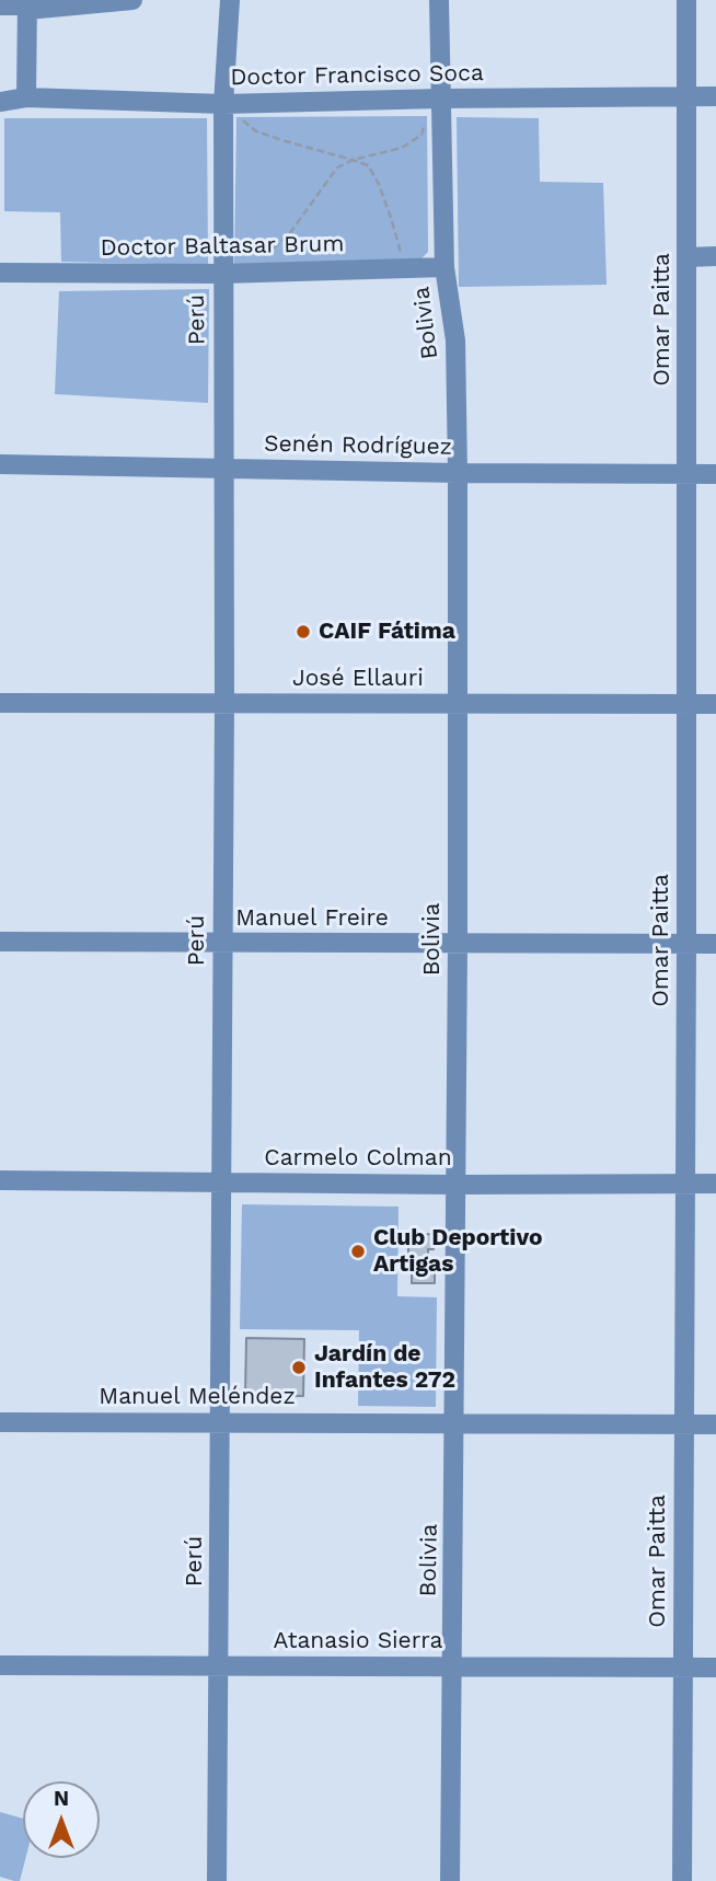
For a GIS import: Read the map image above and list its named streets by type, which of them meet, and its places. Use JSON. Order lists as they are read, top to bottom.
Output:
{
  "streets": {
    "street": [
      "Doctor Francisco Soca",
      "Doctor Baltasar Brum",
      "Perú",
      "Omar Paitta",
      "Bolivia",
      "Senén Rodríguez",
      "José Ellauri",
      "Manuel Freire",
      "Carmelo Colman",
      "Manuel Meléndez",
      "Atanasio Sierra"
    ]
  },
  "crossings": [
    ["Doctor Francisco Soca", "Perú"],
    ["Doctor Francisco Soca", "Omar Paitta"],
    ["Doctor Francisco Soca", "Bolivia"],
    ["Doctor Baltasar Brum", "Perú"],
    ["Doctor Baltasar Brum", "Bolivia"],
    ["Perú", "Senén Rodríguez"],
    ["Perú", "José Ellauri"],
    ["Perú", "Manuel Freire"],
    ["Perú", "Carmelo Colman"],
    ["Perú", "Manuel Meléndez"],
    ["Perú", "Atanasio Sierra"],
    ["Omar Paitta", "Senén Rodríguez"],
    ["Omar Paitta", "José Ellauri"],
    ["Omar Paitta", "Manuel Freire"],
    ["Omar Paitta", "Carmelo Colman"],
    ["Omar Paitta", "Manuel Meléndez"],
    ["Omar Paitta", "Atanasio Sierra"],
    ["Bolivia", "Senén Rodríguez"],
    ["Bolivia", "José Ellauri"],
    ["Bolivia", "Manuel Freire"],
    ["Bolivia", "Carmelo Colman"],
    ["Bolivia", "Manuel Meléndez"],
    ["Bolivia", "Atanasio Sierra"]
  ],
  "places": ["CAIF Fátima", "Club Deportivo Artigas", "Jardín de Infantes 272"],
  "north": "top"
}
